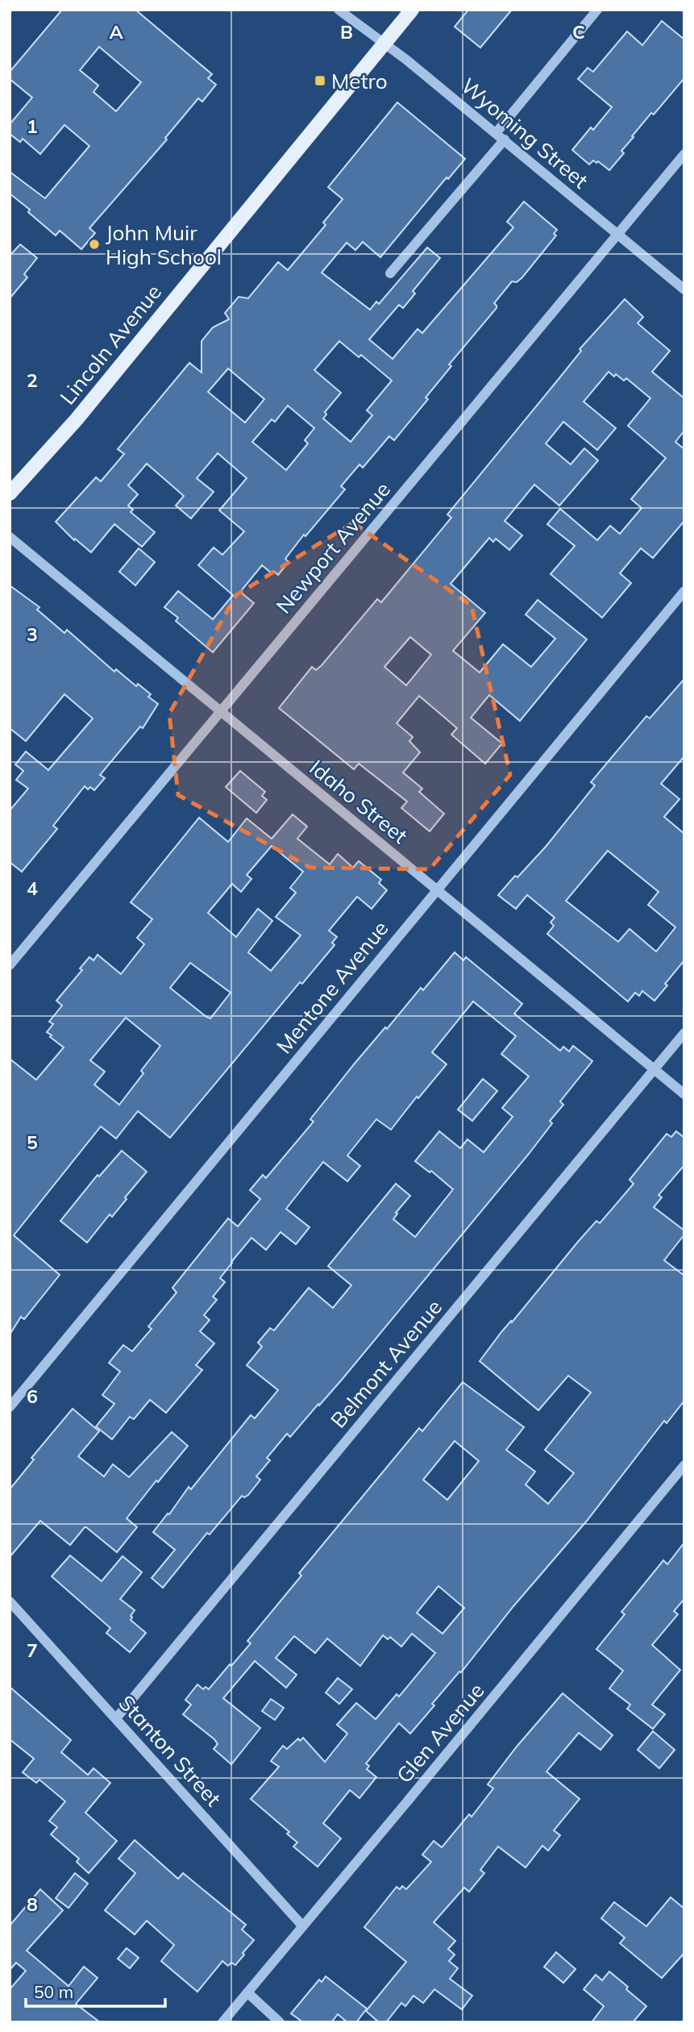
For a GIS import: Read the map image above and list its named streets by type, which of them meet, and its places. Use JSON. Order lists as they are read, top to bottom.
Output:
{
  "streets": {
    "main road": ["Lincoln Avenue"],
    "street": [
      "Wyoming Street",
      "Newport Avenue",
      "Idaho Street",
      "Mentone Avenue",
      "Belmont Avenue",
      "Glen Avenue",
      "Stanton Street"
    ]
  },
  "crossings": [
    ["Wyoming Street", "Lincoln Avenue"],
    ["Wyoming Street", "Newport Avenue"],
    ["Newport Avenue", "Idaho Street"],
    ["Idaho Street", "Mentone Avenue"],
    ["Idaho Street", "Belmont Avenue"],
    ["Belmont Avenue", "Stanton Street"],
    ["Glen Avenue", "Stanton Street"]
  ],
  "places": {
    "transit": ["Metro"],
    "other": ["John Muir High School"]
  },
  "scale_bar": "50 m",
  "grid": {
    "columns": ["A", "B", "C"],
    "rows": [
      "1",
      "2",
      "3",
      "4",
      "5",
      "6",
      "7",
      "8"
    ]
  }
}
